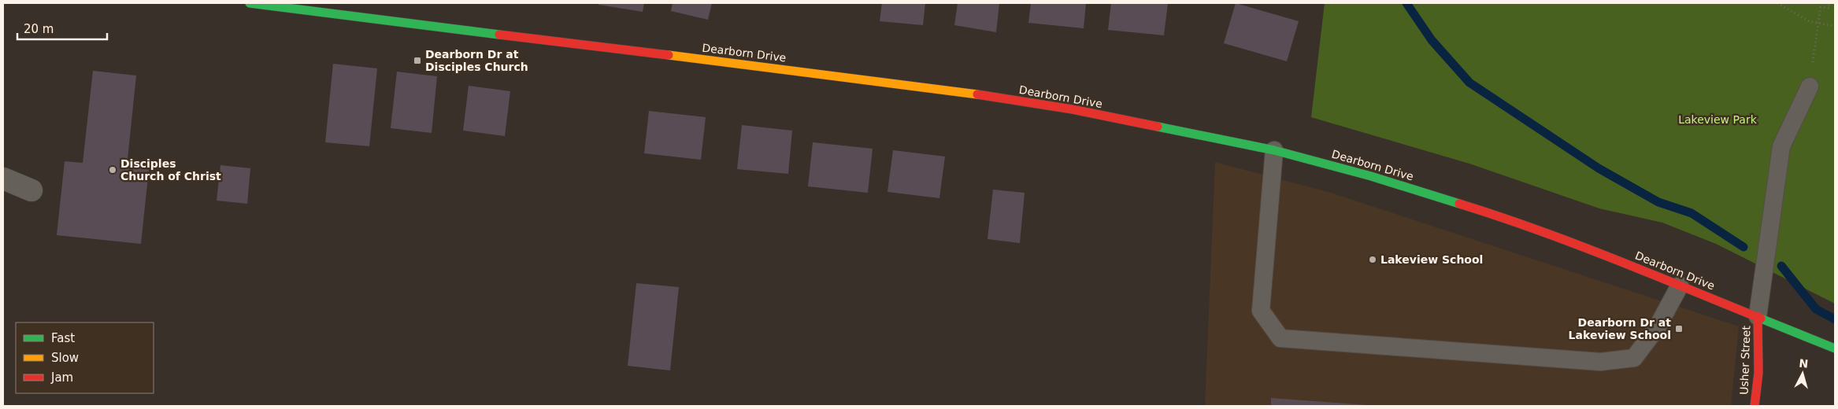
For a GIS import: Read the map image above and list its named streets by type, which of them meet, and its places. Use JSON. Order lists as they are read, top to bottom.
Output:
{
  "streets": {
    "street": ["Dearborn Drive", "Usher Street"]
  },
  "crossings": [
    ["Dearborn Drive", "Usher Street"]
  ],
  "parks": ["Lakeview Park"],
  "places": {
    "transit": ["Dearborn Dr at Disciples Church", "Dearborn Dr at Lakeview School"],
    "other": ["Disciples Church of Christ", "Lakeview School"]
  },
  "legend": ["Fast", "Slow", "Jam"],
  "scale_bar": "20 m",
  "north": "top"
}
